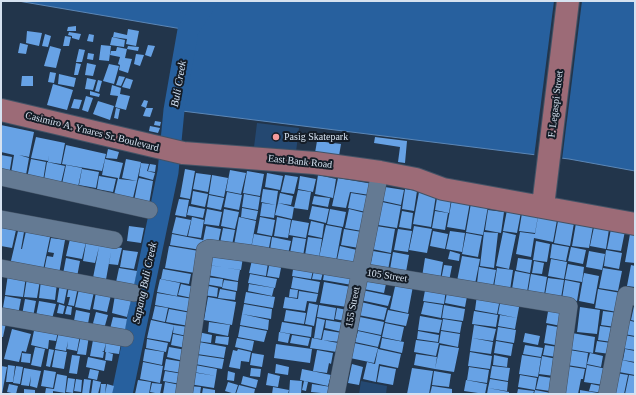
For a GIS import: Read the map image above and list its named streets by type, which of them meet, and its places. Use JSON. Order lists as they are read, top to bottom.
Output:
{
  "streets": {
    "main road": ["F. Legaspi Street", "Casimiro A. Ynares Sr. Boulevard", "East Bank Road"],
    "street": ["105 Street", "155 Street"]
  },
  "crossings": [
    ["F. Legaspi Street", "East Bank Road"],
    ["Casimiro A. Ynares Sr. Boulevard", "East Bank Road"],
    ["East Bank Road", "155 Street"],
    ["105 Street", "155 Street"]
  ],
  "water": ["Buli Creek", "Sapang Buli Creek"],
  "places": ["Pasig Skatepark"]
}
